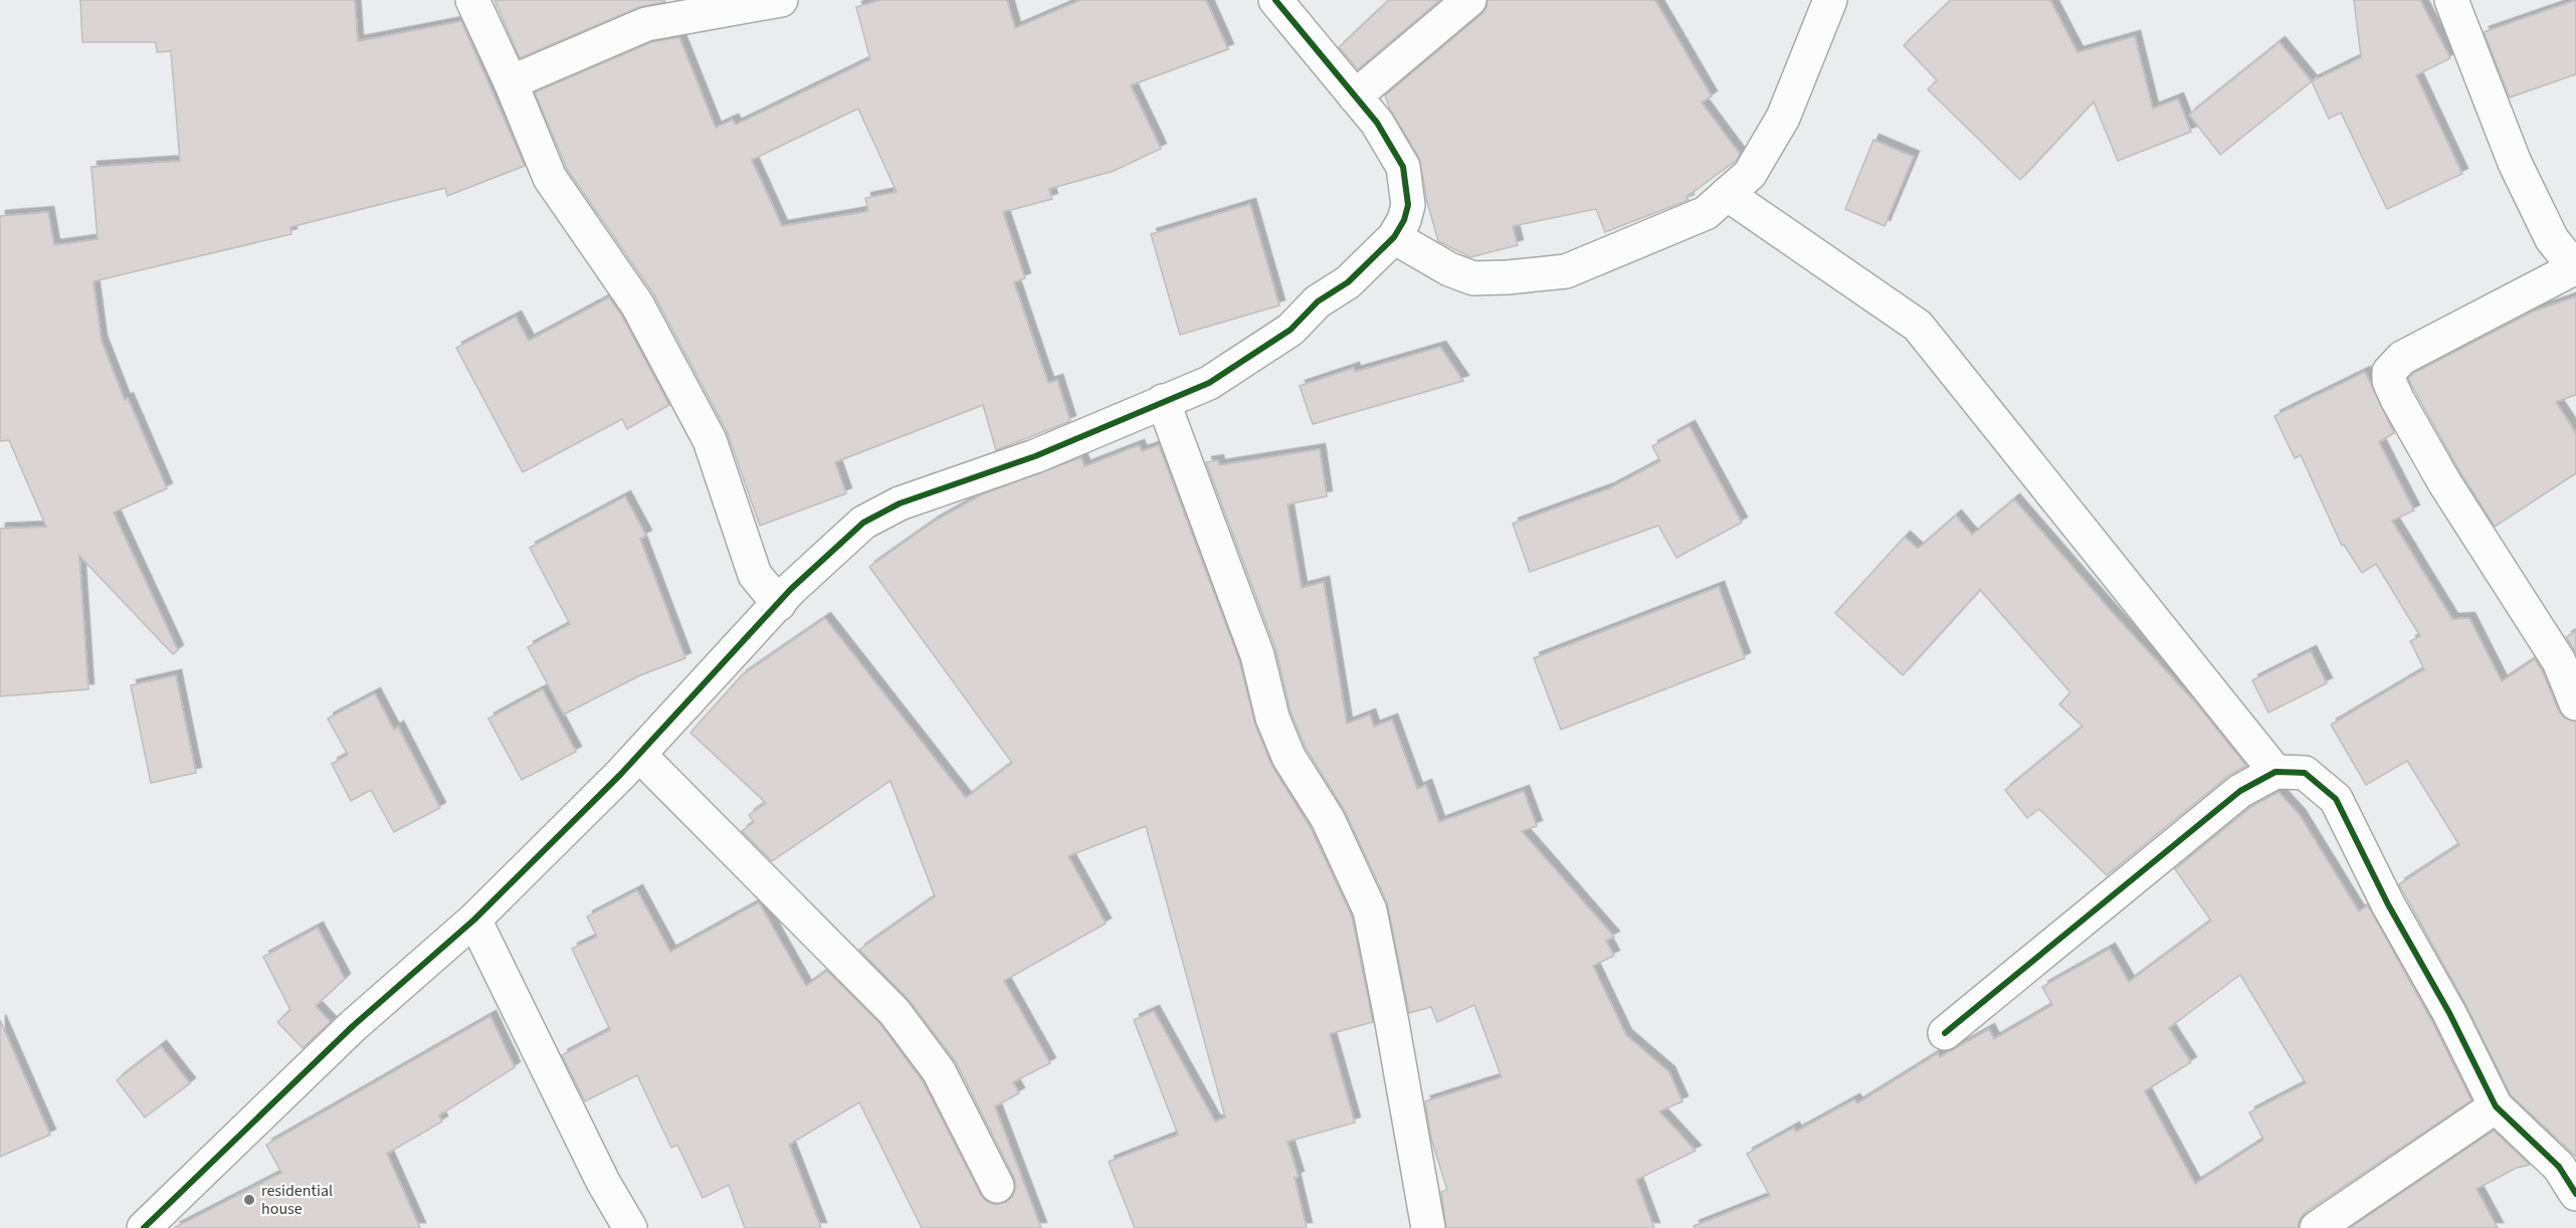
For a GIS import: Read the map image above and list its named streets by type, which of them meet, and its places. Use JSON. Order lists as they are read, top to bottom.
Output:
{
  "places": ["residential house"]
}
